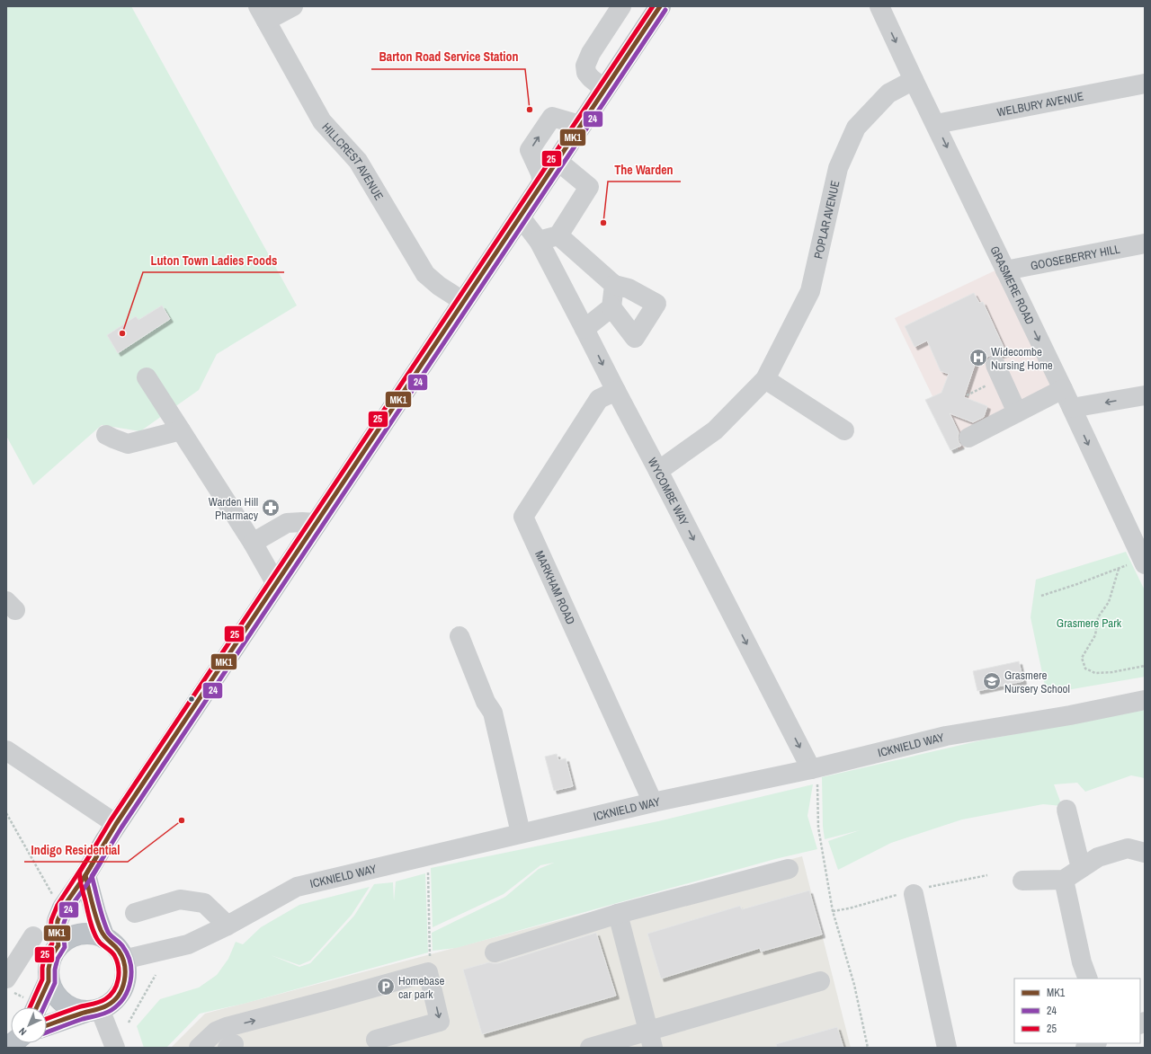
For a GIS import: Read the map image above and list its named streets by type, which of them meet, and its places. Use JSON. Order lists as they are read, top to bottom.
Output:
{
  "streets": {
    "street": [
      "WELBURY AVENUE",
      "HILLCREST AVENUE",
      "POPLAR AVENUE",
      "GOOSEBERRY HILL",
      "GRASMERE ROAD",
      "WYCOMBE WAY",
      "MARKHAM ROAD",
      "ICKNIELD WAY"
    ]
  },
  "crossings": [
    ["WELBURY AVENUE", "GRASMERE ROAD"],
    ["POPLAR AVENUE", "GRASMERE ROAD"],
    ["POPLAR AVENUE", "WYCOMBE WAY"],
    ["GOOSEBERRY HILL", "GRASMERE ROAD"],
    ["WYCOMBE WAY", "MARKHAM ROAD"],
    ["WYCOMBE WAY", "ICKNIELD WAY"],
    ["MARKHAM ROAD", "ICKNIELD WAY"]
  ],
  "one_way": ["GRASMERE ROAD", "WYCOMBE WAY"],
  "parks": ["Grasmere Park"],
  "places": {
    "other": [
      "Barton Road Service Station",
      "The Warden",
      "Luton Town Ladies Foods",
      "Indigo Residential"
    ],
    "hospital": ["Widecombe Nursing Home"],
    "pharmacy": ["Warden Hill Pharmacy"],
    "school or university": ["Grasmere Nursery School"],
    "parking": ["Homebase car park"]
  },
  "lines": ["transit line MK1", "transit line 25", "transit line 24"],
  "legend": ["MK1", "24", "25"],
  "north": "bottom left"
}
